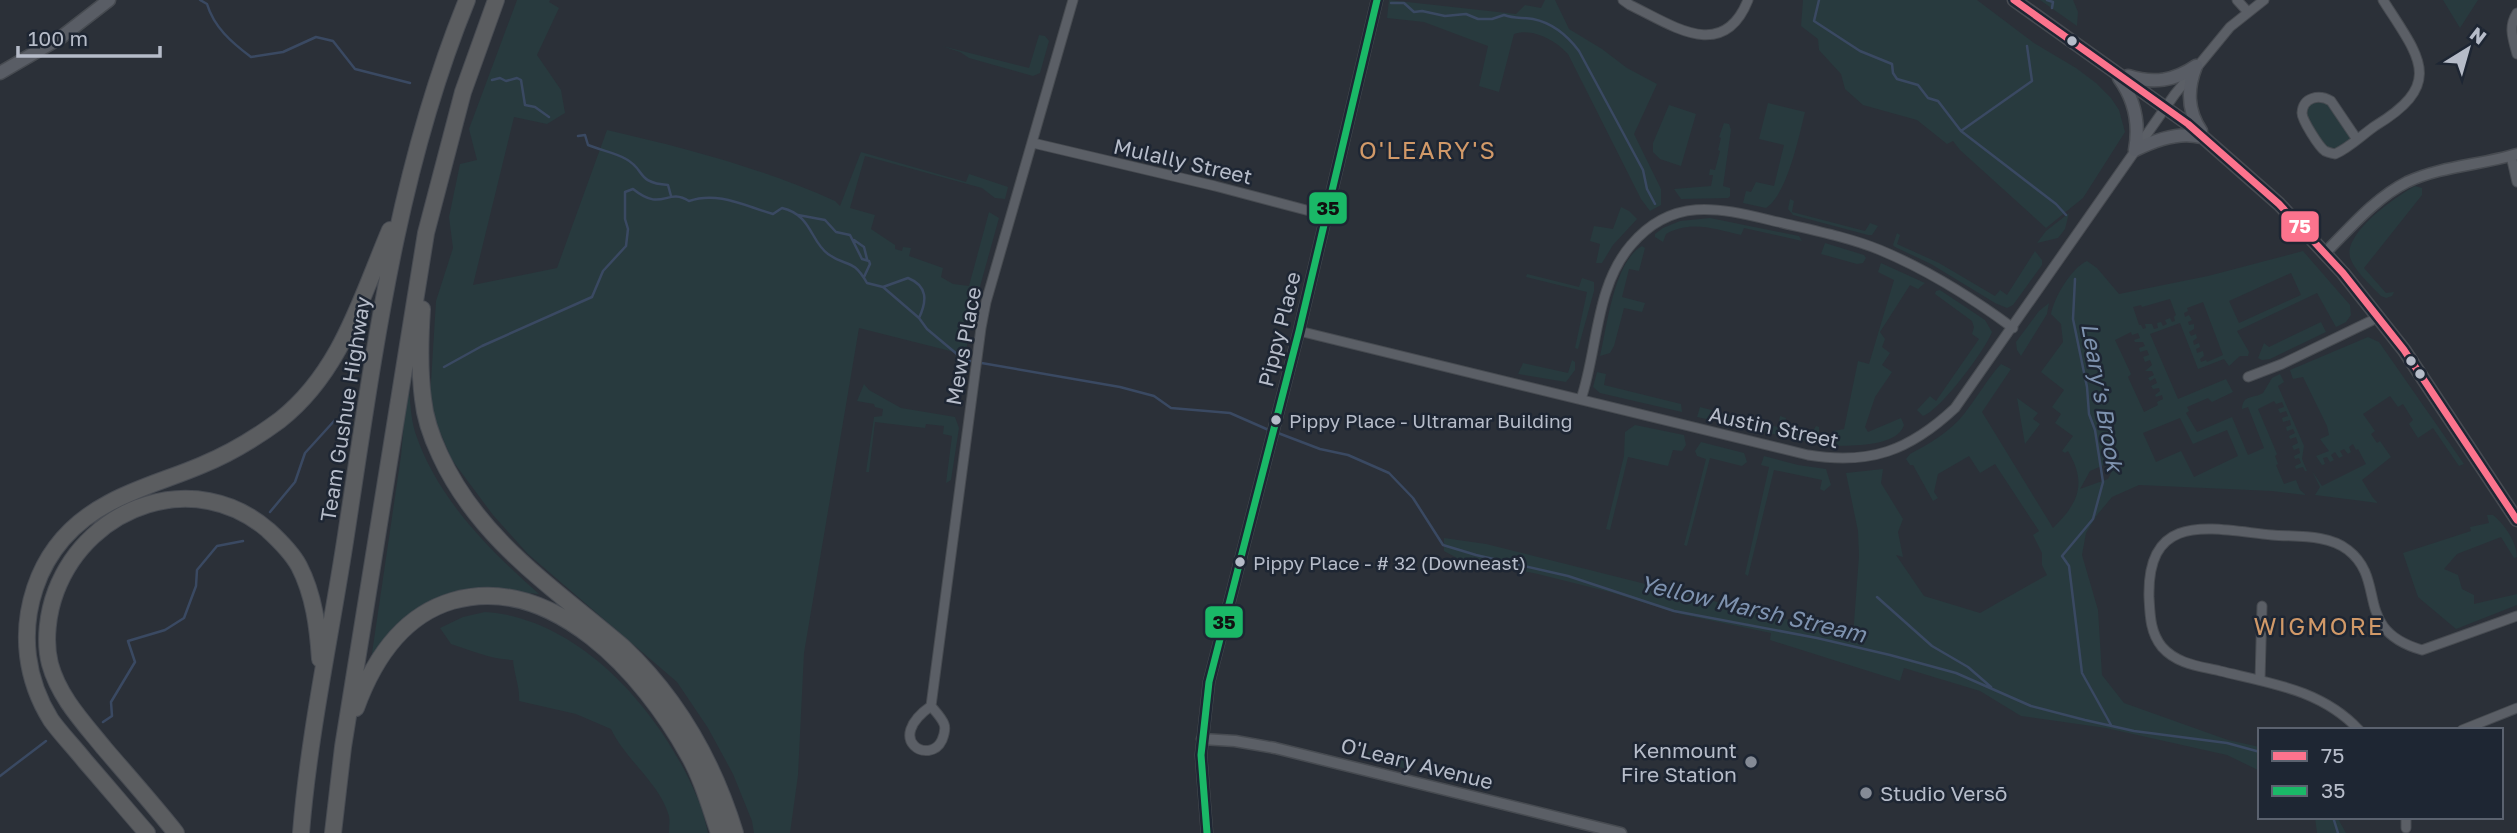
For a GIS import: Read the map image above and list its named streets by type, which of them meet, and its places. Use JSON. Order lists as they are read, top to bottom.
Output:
{
  "streets": {
    "highway": ["Team Gushue Highway"],
    "street": [
      "Mulally Street",
      "Pippy Place",
      "Mews Place",
      "Austin Street",
      "O'Leary Avenue"
    ]
  },
  "crossings": [
    ["Mulally Street", "Pippy Place"],
    ["Mulally Street", "Mews Place"],
    ["Pippy Place", "Austin Street"],
    ["Pippy Place", "O'Leary Avenue"]
  ],
  "districts": ["O'LEARY'S", "WIGMORE"],
  "water": ["Leary's Brook", "Yellow Marsh Stream"],
  "places": [
    "Pippy Place - Ultramar Building",
    "Pippy Place - # 32 (Downeast)",
    "Kenmount Fire Station",
    "Studio Versō"
  ],
  "lines": ["transit line 75", "transit line 35"],
  "legend": ["75", "35"],
  "scale_bar": "100 m",
  "north": "top right"
}
